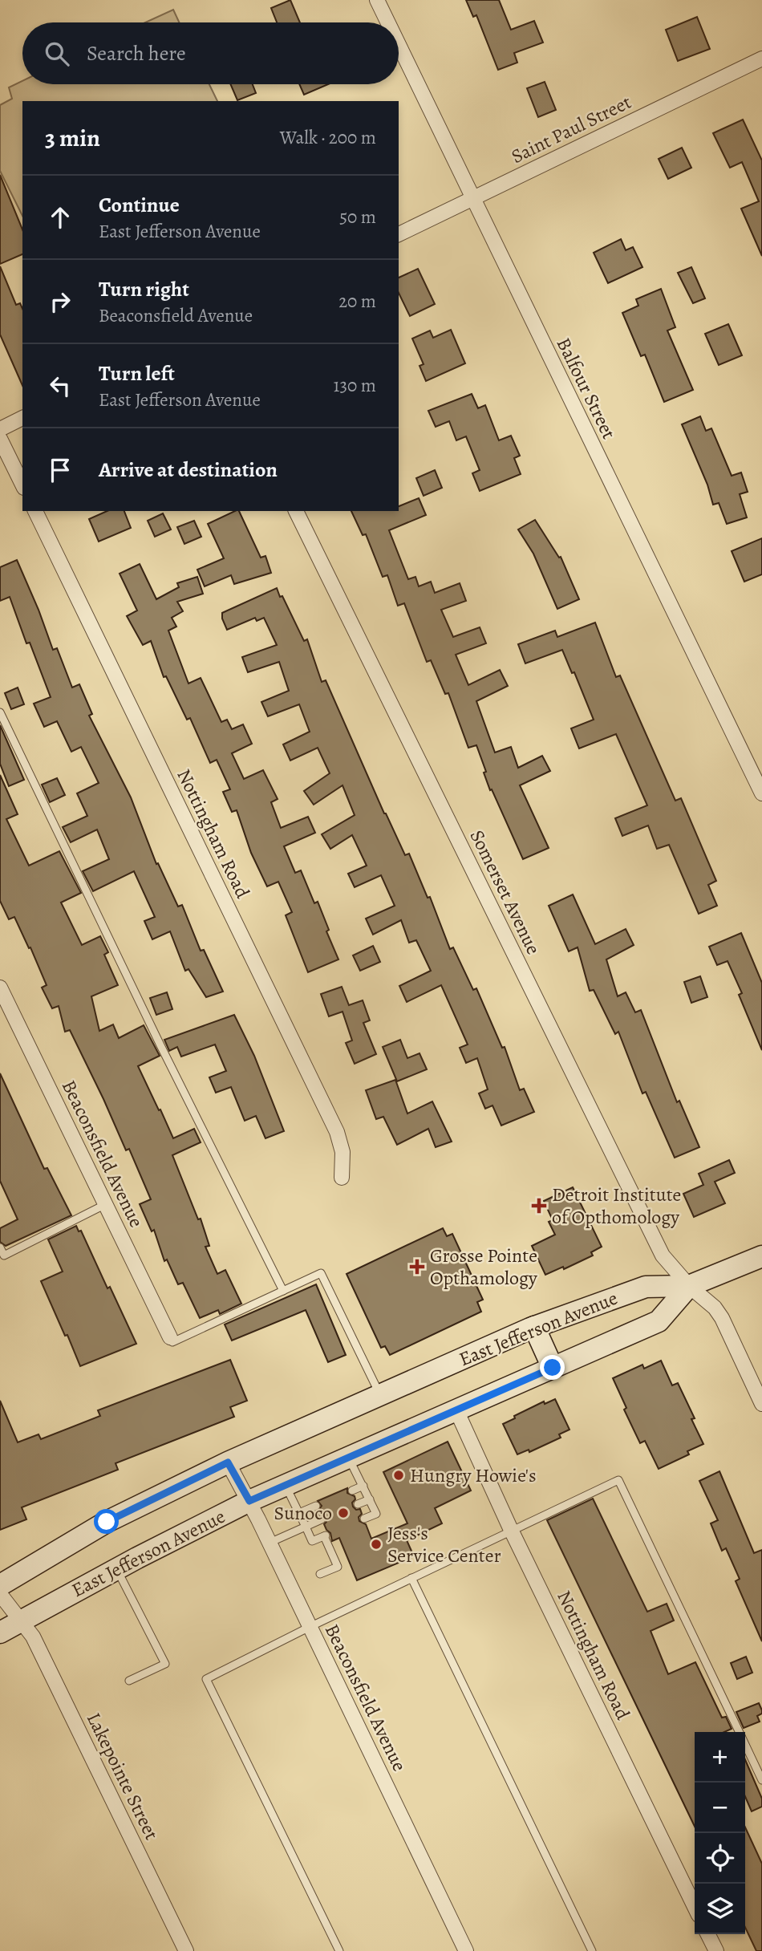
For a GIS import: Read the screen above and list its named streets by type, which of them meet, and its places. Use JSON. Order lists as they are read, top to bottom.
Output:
{
  "streets": {
    "main road": ["East Jefferson Avenue"],
    "street": [
      "Saint Paul Street",
      "Balfour Street",
      "Nottingham Road",
      "Somerset Avenue",
      "Beaconsfield Avenue",
      "Lakepointe Street"
    ]
  },
  "crossings": [
    ["Saint Paul Street", "Balfour Street"],
    ["Nottingham Road", "East Jefferson Avenue"],
    ["Somerset Avenue", "East Jefferson Avenue"],
    ["Beaconsfield Avenue", "East Jefferson Avenue"],
    ["East Jefferson Avenue", "Lakepointe Street"]
  ],
  "places": {
    "health": ["Detroit Institute of Opthomology", "Grosse Pointe Opthamology"],
    "other": ["Hungry Howie's", "Sunoco", "Jess's Service Center"]
  },
  "page": {
    "search": "Search here",
    "heading": ["3 min", "Walk · 200 m"],
    "list": [
      ["Continue", "East Jefferson Avenue", "50 m"],
      ["Turn right", "Beaconsfield Avenue", "20 m"],
      ["Turn left", "East Jefferson Avenue", "130 m"],
      "Arrive at destination"
    ],
    "map_buttons": ["+", "−"]
  }
}
